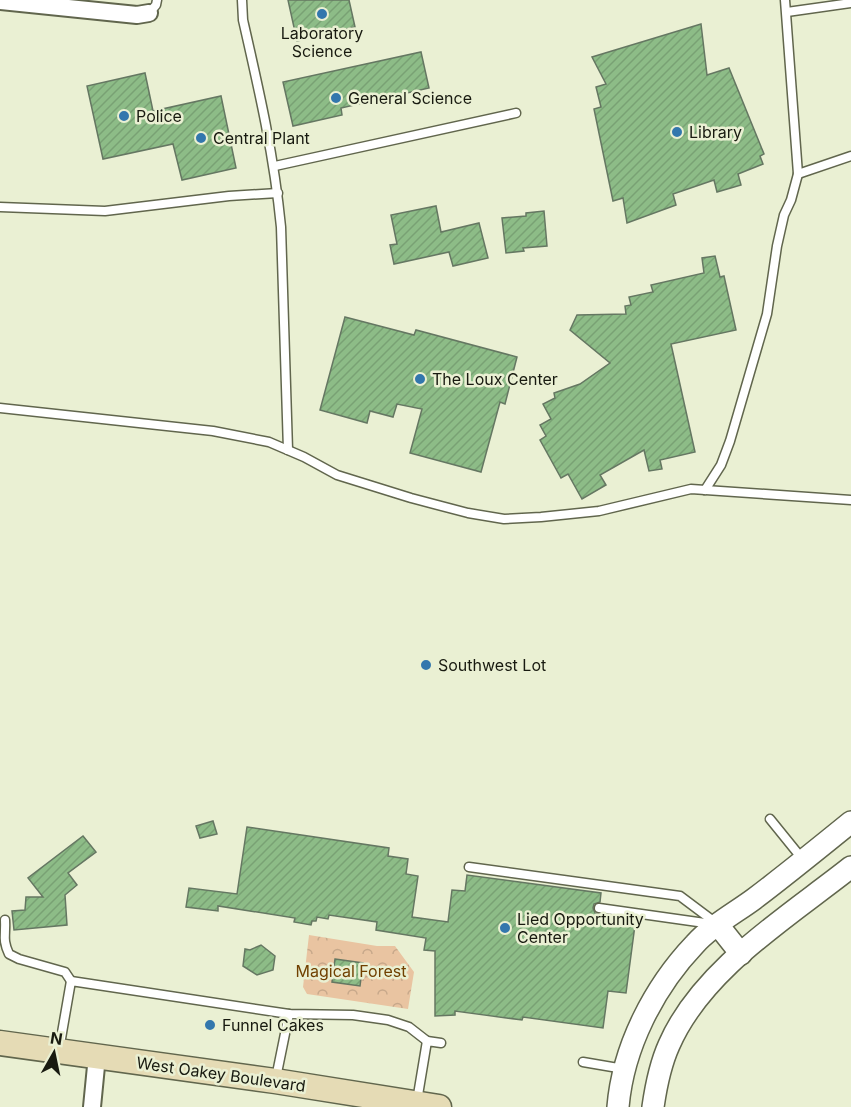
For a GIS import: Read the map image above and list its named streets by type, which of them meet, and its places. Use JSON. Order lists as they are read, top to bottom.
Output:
{
  "streets": {
    "main road": ["West Oakey Boulevard"]
  },
  "parks": ["Magical Forest"],
  "places": [
    "Laboratory Science",
    "General Science",
    "Police",
    "Library",
    "Central Plant",
    "The Loux Center",
    "Southwest Lot",
    "Lied Opportunity Center",
    "Funnel Cakes"
  ],
  "north": "top"
}
